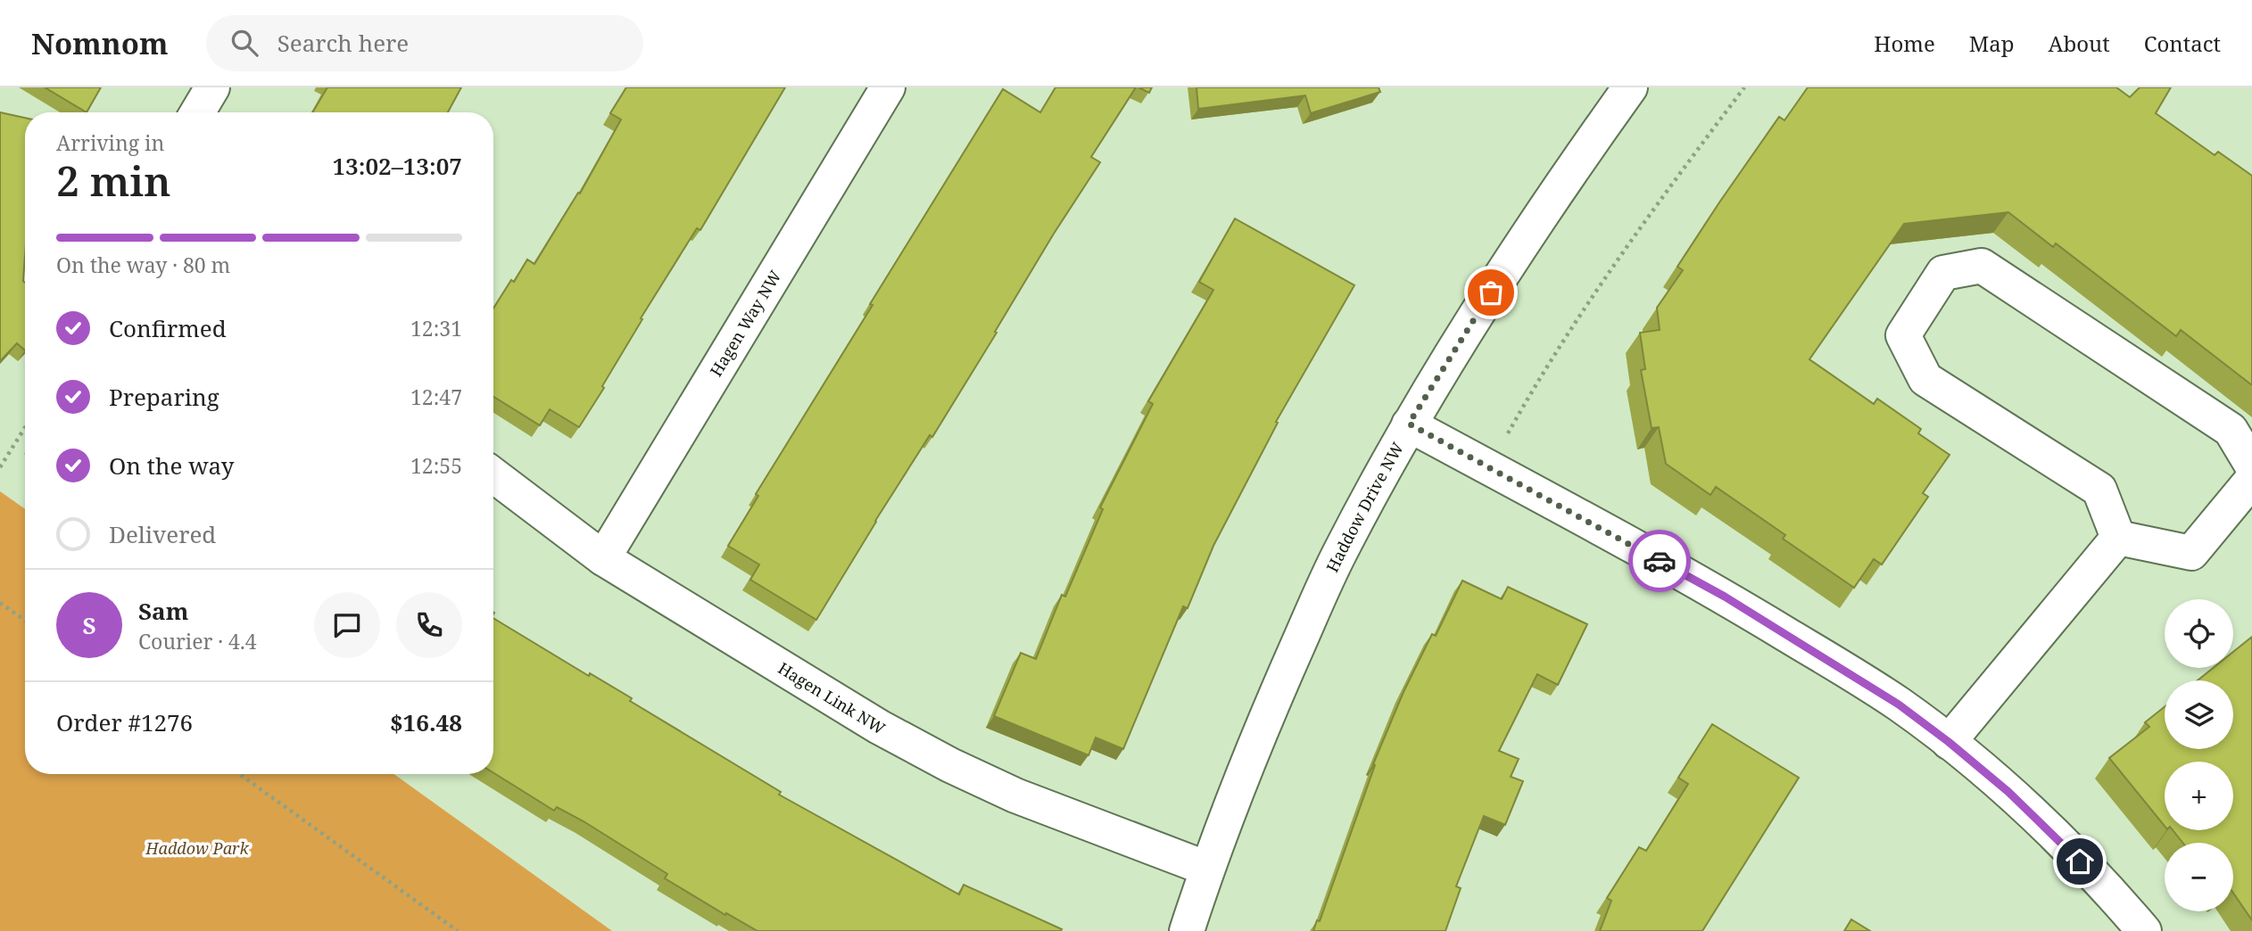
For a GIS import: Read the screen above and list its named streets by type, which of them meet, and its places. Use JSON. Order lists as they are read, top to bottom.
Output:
{
  "streets": {
    "street": ["Hagen Way NW", "Haddow Drive NW", "Hagen Link NW"]
  },
  "crossings": [
    ["Hagen Way NW", "Hagen Link NW"],
    ["Haddow Drive NW", "Hagen Link NW"]
  ],
  "parks": ["Haddow Park"],
  "page": {
    "header": "Nomnom",
    "search": "Search here",
    "nav": [
      "Home",
      "Map",
      "About",
      "Contact"
    ],
    "heading": ["2 min", "Arriving in", "13:02–13:07"],
    "panel": [
      "Sam",
      "Courier · 4.4",
      "Order #1276",
      "$16.48"
    ],
    "bar": "On the way · 80 m",
    "list": [
      ["Confirmed", "12:31"],
      ["Preparing", "12:47"],
      ["On the way", "12:55"],
      "Delivered"
    ],
    "round": "S",
    "map_buttons": ["+", "−"]
  }
}
